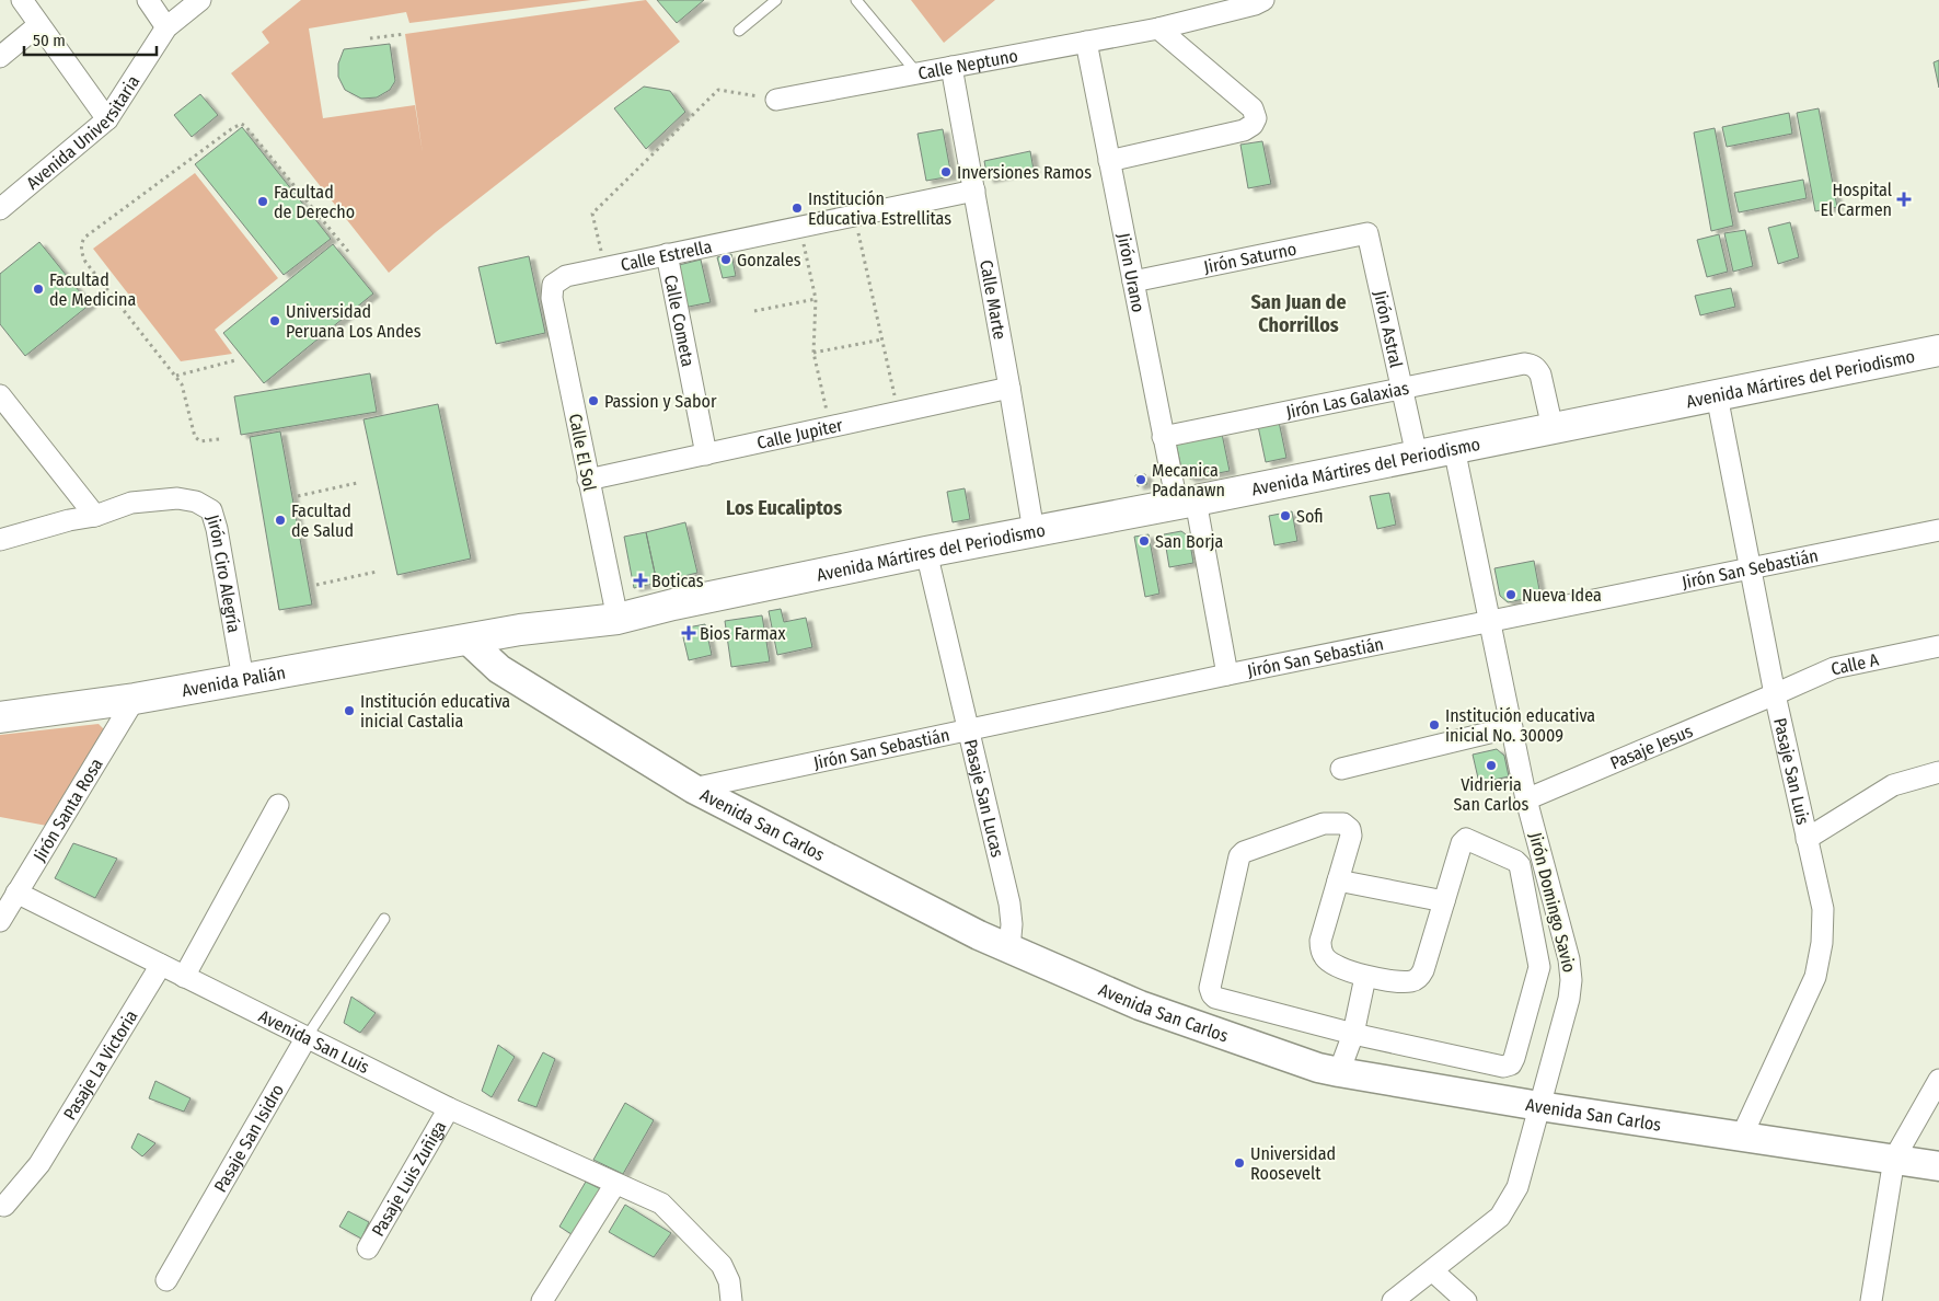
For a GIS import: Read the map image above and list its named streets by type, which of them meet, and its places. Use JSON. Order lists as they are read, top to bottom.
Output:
{
  "streets": {
    "main road": ["Avenida Mártires del Periodismo", "Avenida Palián", "Avenida San Carlos"],
    "street": [
      "Calle Neptuno",
      "Avenida Universitaria",
      "Calle Estrella",
      "Jirón Saturno",
      "Jirón Urano",
      "Calle Marte",
      "Calle Cometa",
      "Jirón Astral",
      "Jirón Las Galaxias",
      "Calle Jupiter",
      "Calle El Sol",
      "Jirón San Sebastián",
      "Jirón Ciro Alegría",
      "Calle A",
      "Pasaje Jesus",
      "Pasaje San Luis",
      "Pasaje San Lucas",
      "Jirón Santa Rosa",
      "Jirón Domingo Savio",
      "Avenida San Luis",
      "Pasaje La Victoria",
      "Pasaje San Isidro",
      "Pasaje Luis Zuñiga"
    ]
  },
  "crossings": [
    ["Calle Neptuno", "Jirón Urano"],
    ["Calle Neptuno", "Calle Marte"],
    ["Calle Estrella", "Calle Marte"],
    ["Calle Estrella", "Calle Cometa"],
    ["Calle Estrella", "Calle El Sol"],
    ["Jirón Saturno", "Jirón Urano"],
    ["Jirón Saturno", "Jirón Astral"],
    ["Jirón Urano", "Avenida Mártires del Periodismo"],
    ["Jirón Urano", "Jirón Las Galaxias"],
    ["Jirón Urano", "Jirón San Sebastián"],
    ["Calle Marte", "Avenida Mártires del Periodismo"],
    ["Calle Marte", "Calle Jupiter"],
    ["Calle Cometa", "Calle Jupiter"],
    ["Jirón Astral", "Avenida Mártires del Periodismo"],
    ["Jirón Astral", "Jirón Las Galaxias"],
    ["Avenida Mártires del Periodismo", "Jirón Las Galaxias"],
    ["Avenida Mártires del Periodismo", "Calle El Sol"],
    ["Avenida Mártires del Periodismo", "Avenida Palián"],
    ["Avenida Mártires del Periodismo", "Pasaje San Luis"],
    ["Avenida Mártires del Periodismo", "Pasaje San Lucas"],
    ["Avenida Mártires del Periodismo", "Avenida San Carlos"],
    ["Avenida Mártires del Periodismo", "Jirón Domingo Savio"],
    ["Calle Jupiter", "Calle El Sol"],
    ["Jirón San Sebastián", "Pasaje San Luis"],
    ["Jirón San Sebastián", "Pasaje San Lucas"],
    ["Jirón San Sebastián", "Avenida San Carlos"],
    ["Jirón San Sebastián", "Jirón Domingo Savio"],
    ["Jirón Ciro Alegría", "Avenida Palián"],
    ["Calle A", "Pasaje Jesus"],
    ["Calle A", "Pasaje San Luis"],
    ["Avenida Palián", "Jirón Santa Rosa"],
    ["Avenida Palián", "Avenida San Carlos"],
    ["Pasaje Jesus", "Pasaje San Luis"],
    ["Pasaje Jesus", "Jirón Domingo Savio"],
    ["Pasaje San Luis", "Avenida San Carlos"],
    ["Pasaje San Lucas", "Avenida San Carlos"],
    ["Jirón Santa Rosa", "Avenida San Luis"],
    ["Avenida San Carlos", "Jirón Domingo Savio"],
    ["Avenida San Luis", "Pasaje La Victoria"],
    ["Avenida San Luis", "Pasaje San Isidro"],
    ["Avenida San Luis", "Pasaje Luis Zuñiga"]
  ],
  "districts": ["San Juan de Chorrillos", "Los Eucaliptos"],
  "places": {
    "other": [
      "Inversiones Ramos",
      "Facultad de Derecho",
      "Institución Educativa Estrellitas",
      "Gonzales",
      "Facultad de Medicina",
      "Universidad Peruana Los Andes",
      "Passion y Sabor",
      "Mecanica Padanawn",
      "Sofi",
      "Facultad de Salud",
      "San Borja",
      "Nueva Idea",
      "Institución educativa inicial Castalia",
      "Institución educativa inicial No. 30009",
      "Vidrieria San Carlos",
      "Universidad Roosevelt"
    ],
    "health": ["Hospital El Carmen", "Boticas", "Bios Farmax"]
  },
  "scale_bar": "50 m"
}
